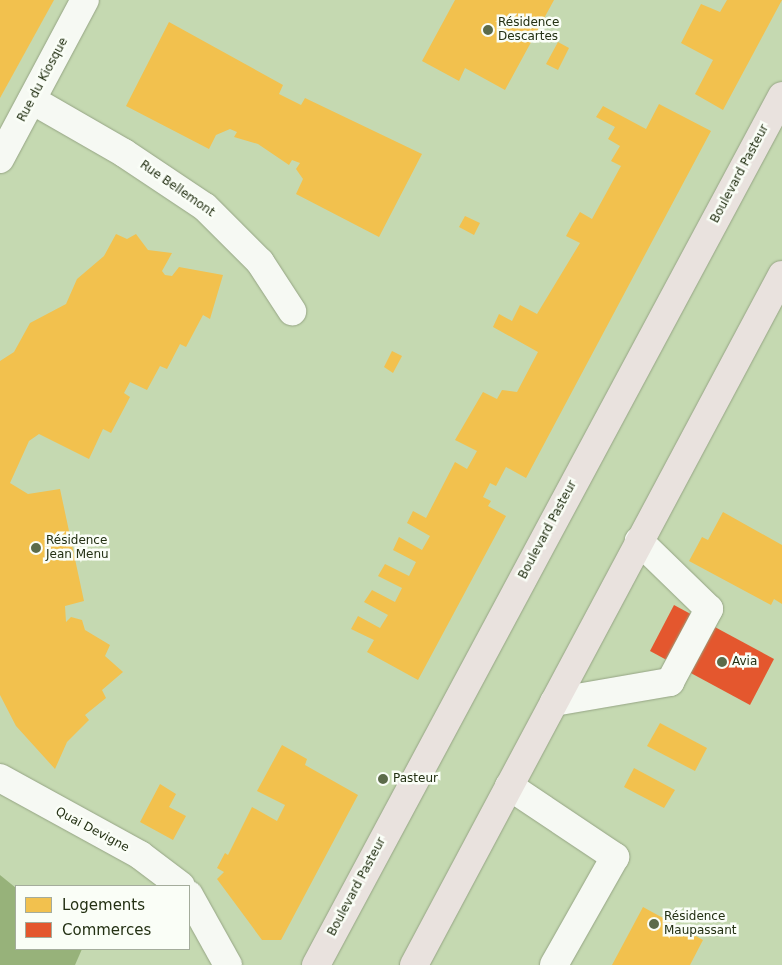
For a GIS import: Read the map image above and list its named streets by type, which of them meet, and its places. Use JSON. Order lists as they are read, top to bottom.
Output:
{
  "streets": {
    "main road": ["Boulevard Pasteur"],
    "street": ["Rue du Kiosque", "Rue Bellemont", "Quai Devigne"]
  },
  "crossings": [
    ["Rue du Kiosque", "Rue Bellemont"]
  ],
  "places": [
    "Résidence Descartes",
    "Résidence Jean Menu",
    "Avia",
    "Pasteur",
    "Résidence Maupassant"
  ],
  "legend": ["Logements", "Commerces"]
}
